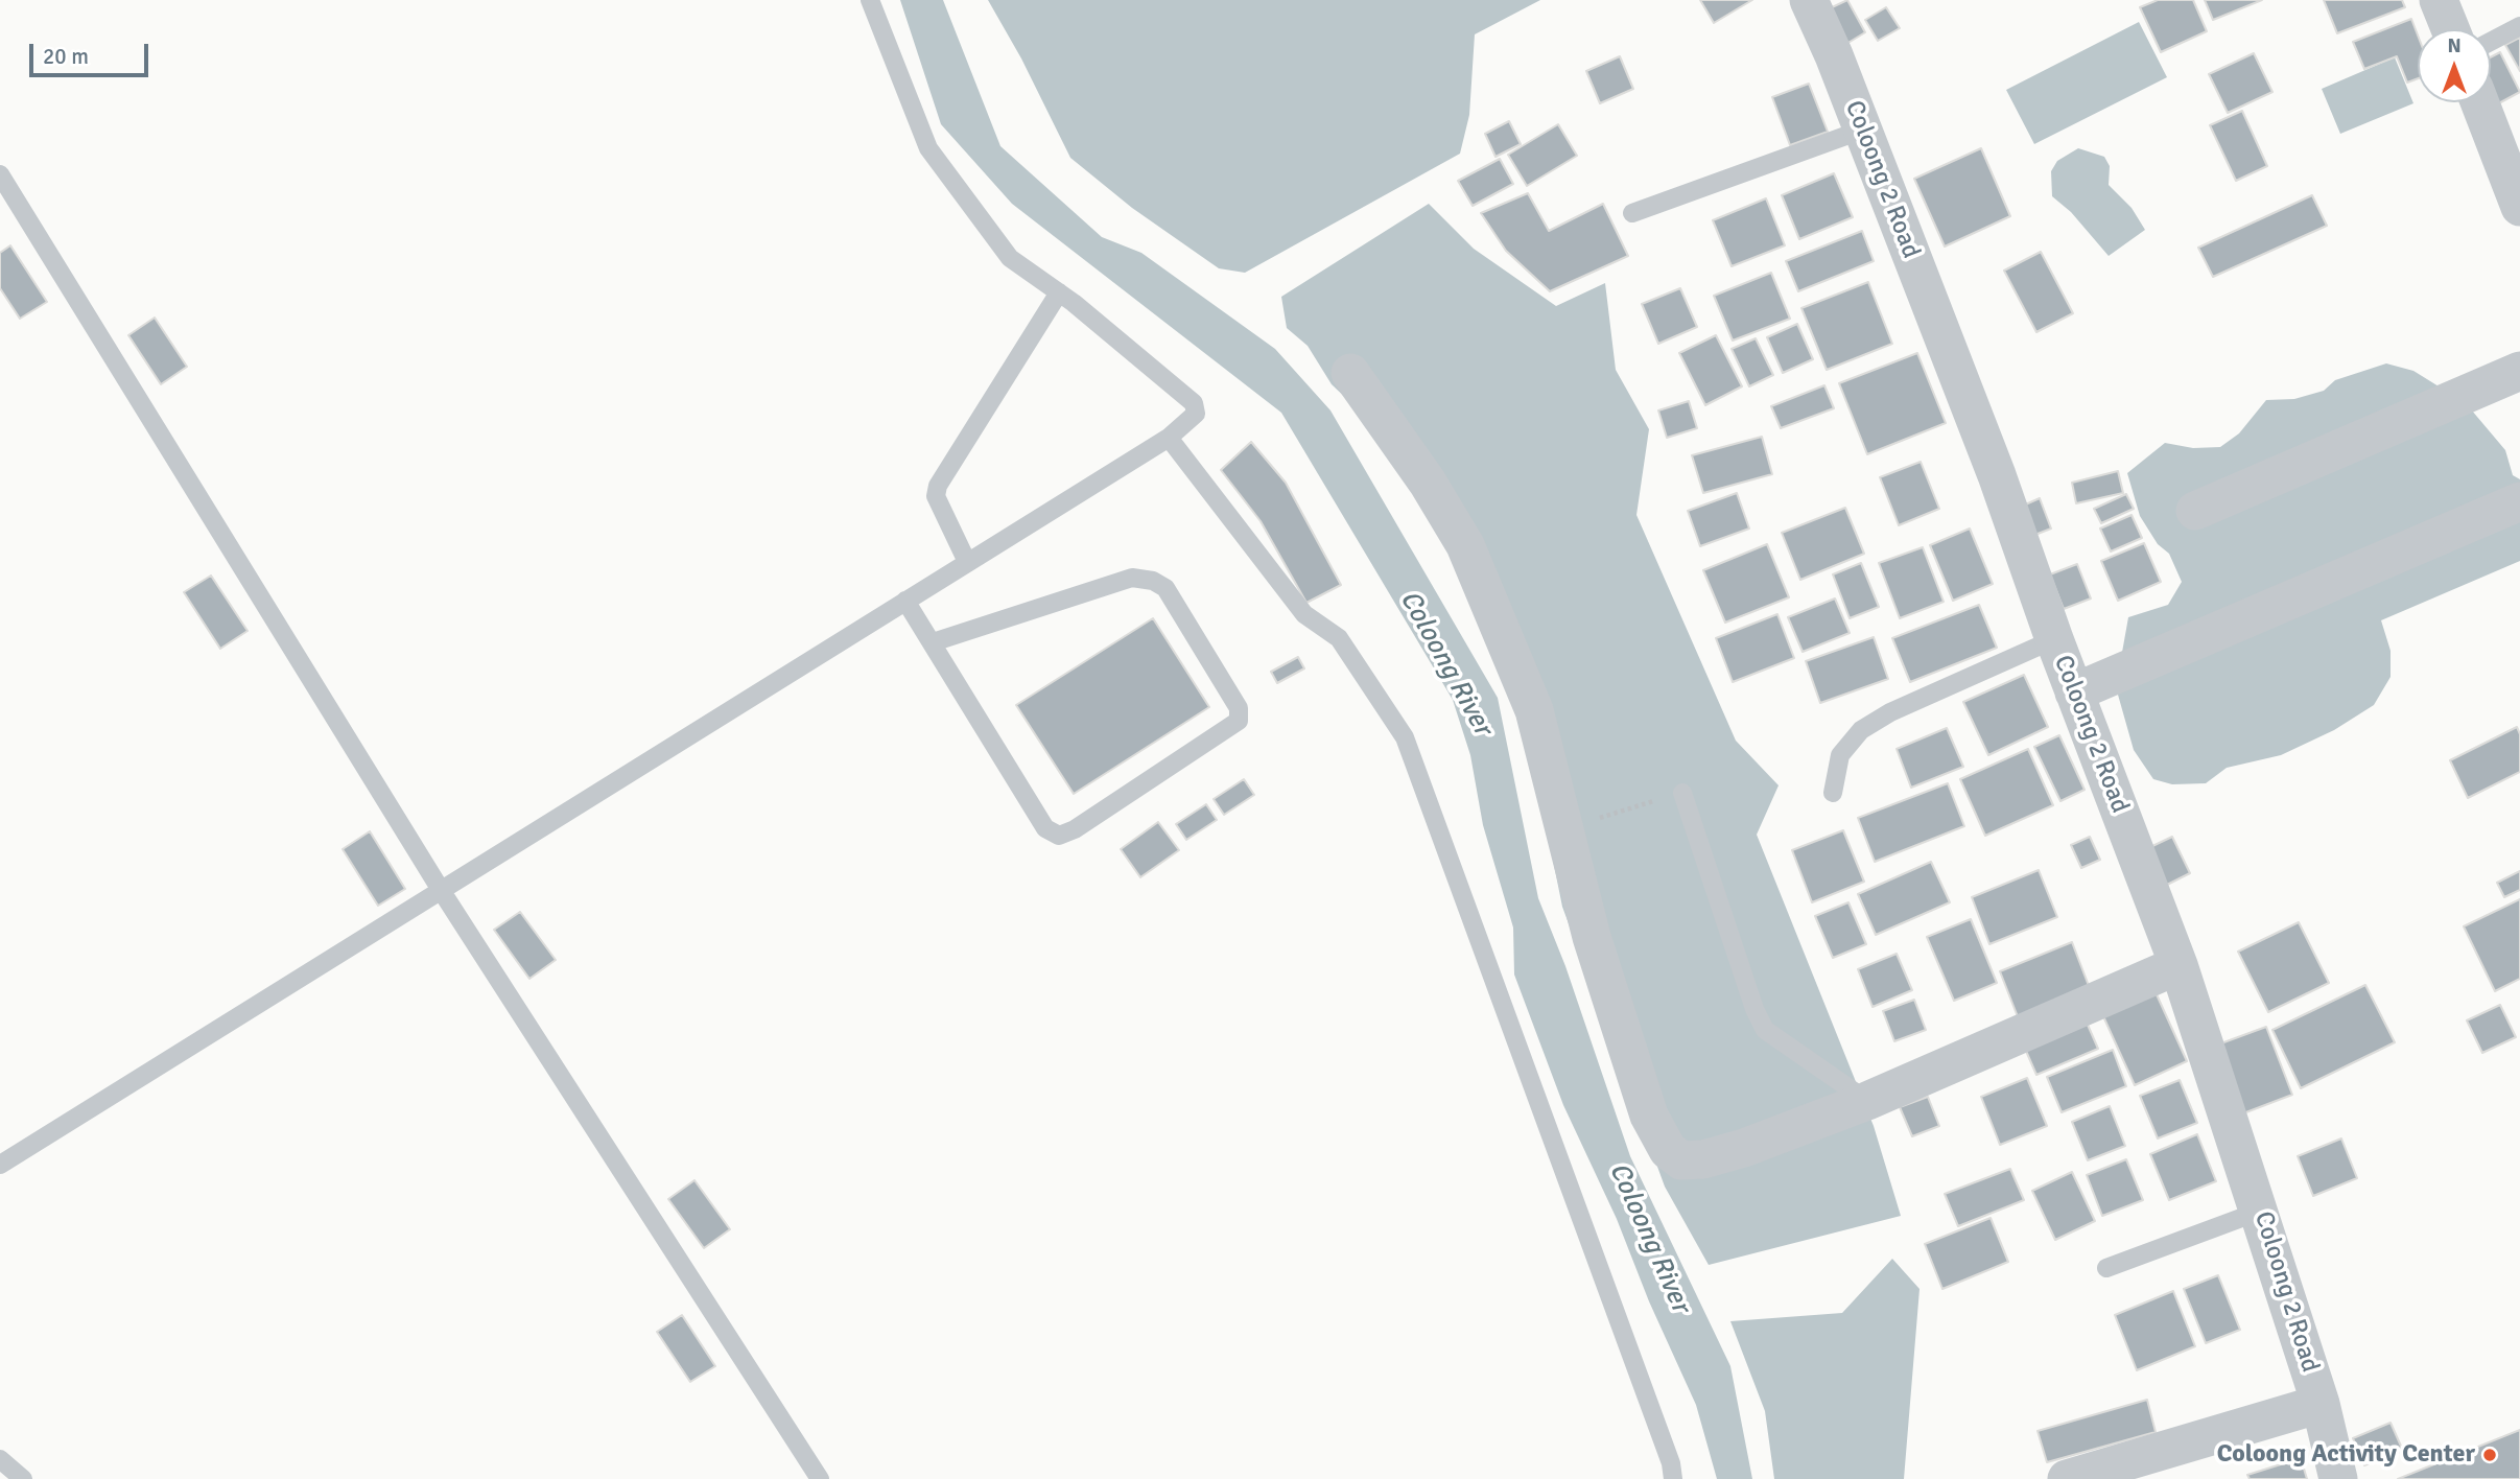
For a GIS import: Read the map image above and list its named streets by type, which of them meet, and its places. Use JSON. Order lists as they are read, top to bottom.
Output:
{
  "streets": {
    "street": ["Coloong 2 Road"]
  },
  "water": ["Coloong River"],
  "places": ["Coloong Activity Center"],
  "scale_bar": "20 m",
  "north": "top"
}
